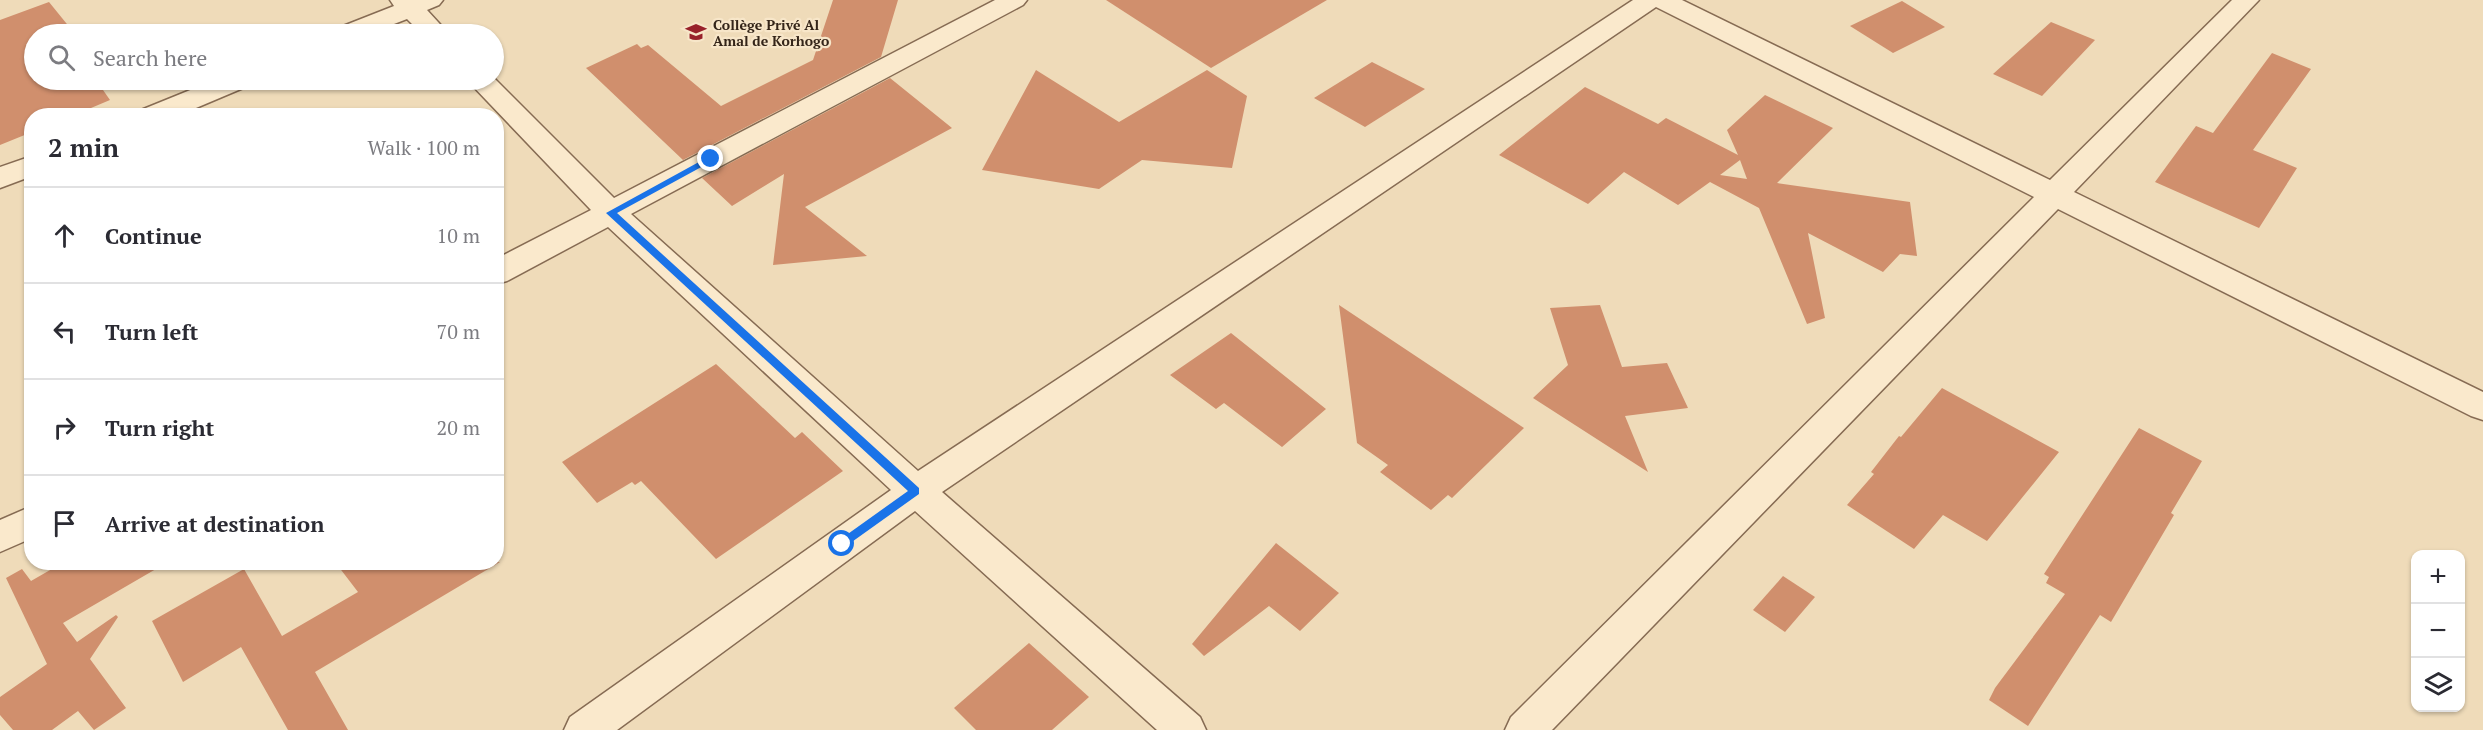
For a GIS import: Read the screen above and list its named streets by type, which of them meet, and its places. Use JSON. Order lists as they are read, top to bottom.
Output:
{
  "places": {
    "school or university": ["Collège Privé Al Amal de Korhogo"]
  },
  "page": {
    "search": "Search here",
    "heading": ["2 min", "Walk · 100 m"],
    "list": [
      ["Continue", "10 m"],
      ["Turn left", "70 m"],
      ["Turn right", "20 m"],
      "Arrive at destination"
    ],
    "map_buttons": ["+", "−"]
  }
}
